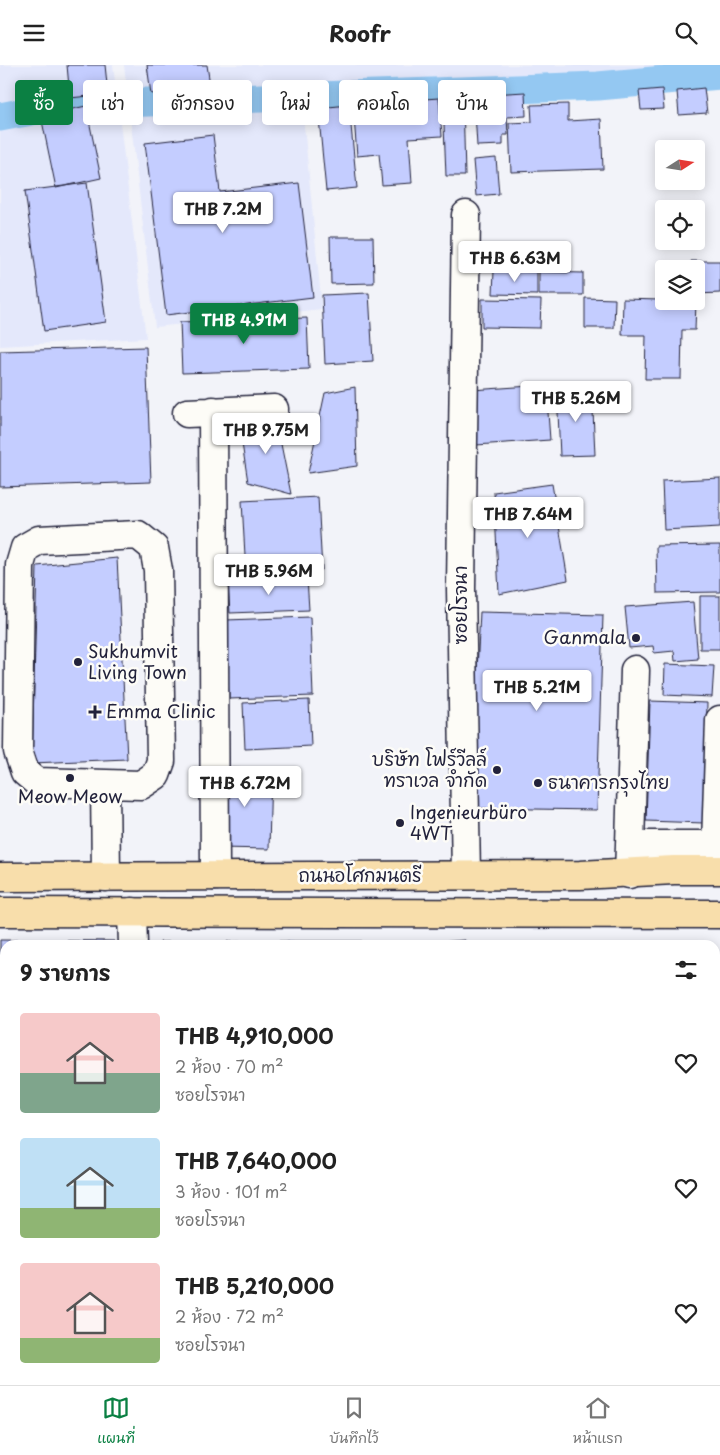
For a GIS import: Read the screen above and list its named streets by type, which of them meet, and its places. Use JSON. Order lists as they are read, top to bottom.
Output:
{
  "streets": {
    "main road": ["ถนนอโศกมนตรี"],
    "street": ["ซอยโรจนา"]
  },
  "crossings": [
    ["ซอยโรจนา", "ถนนอโศกมนตรี"]
  ],
  "places": {
    "other": [
      "Ganmala",
      "Sukhumvit Living Town",
      "บริษัท โฟร์วีลล์ ทราเวล จำกัด",
      "Meow Meow",
      "ธนาคารกรุงไทย",
      "Ingenieurbüro 4WT"
    ],
    "health": ["Emma Clinic"]
  },
  "north": "right",
  "page": {
    "header": "Roofr",
    "chip": [
      "ซื้อ",
      "เช่า",
      "ตัวกรอง",
      "ใหม่",
      "คอนโด",
      "บ้าน"
    ],
    "price": [
      "THB 7.2M",
      "THB 6.63M",
      "THB 4.91M",
      "THB 5.26M",
      "THB 9.75M",
      "THB 7.64M",
      "THB 5.96M",
      "THB 5.21M",
      "THB 6.72M"
    ],
    "heading": "9 รายการ",
    "list": [
      {
        "name": "THB 4,910,000",
        "note": "2 ห้อง · 70 m² · ซอยโรจนา"
      },
      {
        "name": "THB 7,640,000",
        "note": "3 ห้อง · 101 m² · ซอยโรจนา"
      },
      {
        "name": "THB 5,210,000",
        "note": "2 ห้อง · 72 m² · ซอยโรจนา"
      }
    ],
    "tabs": ["แผนที่", "บันทึกไว้", "หน้าแรก"]
  }
}
